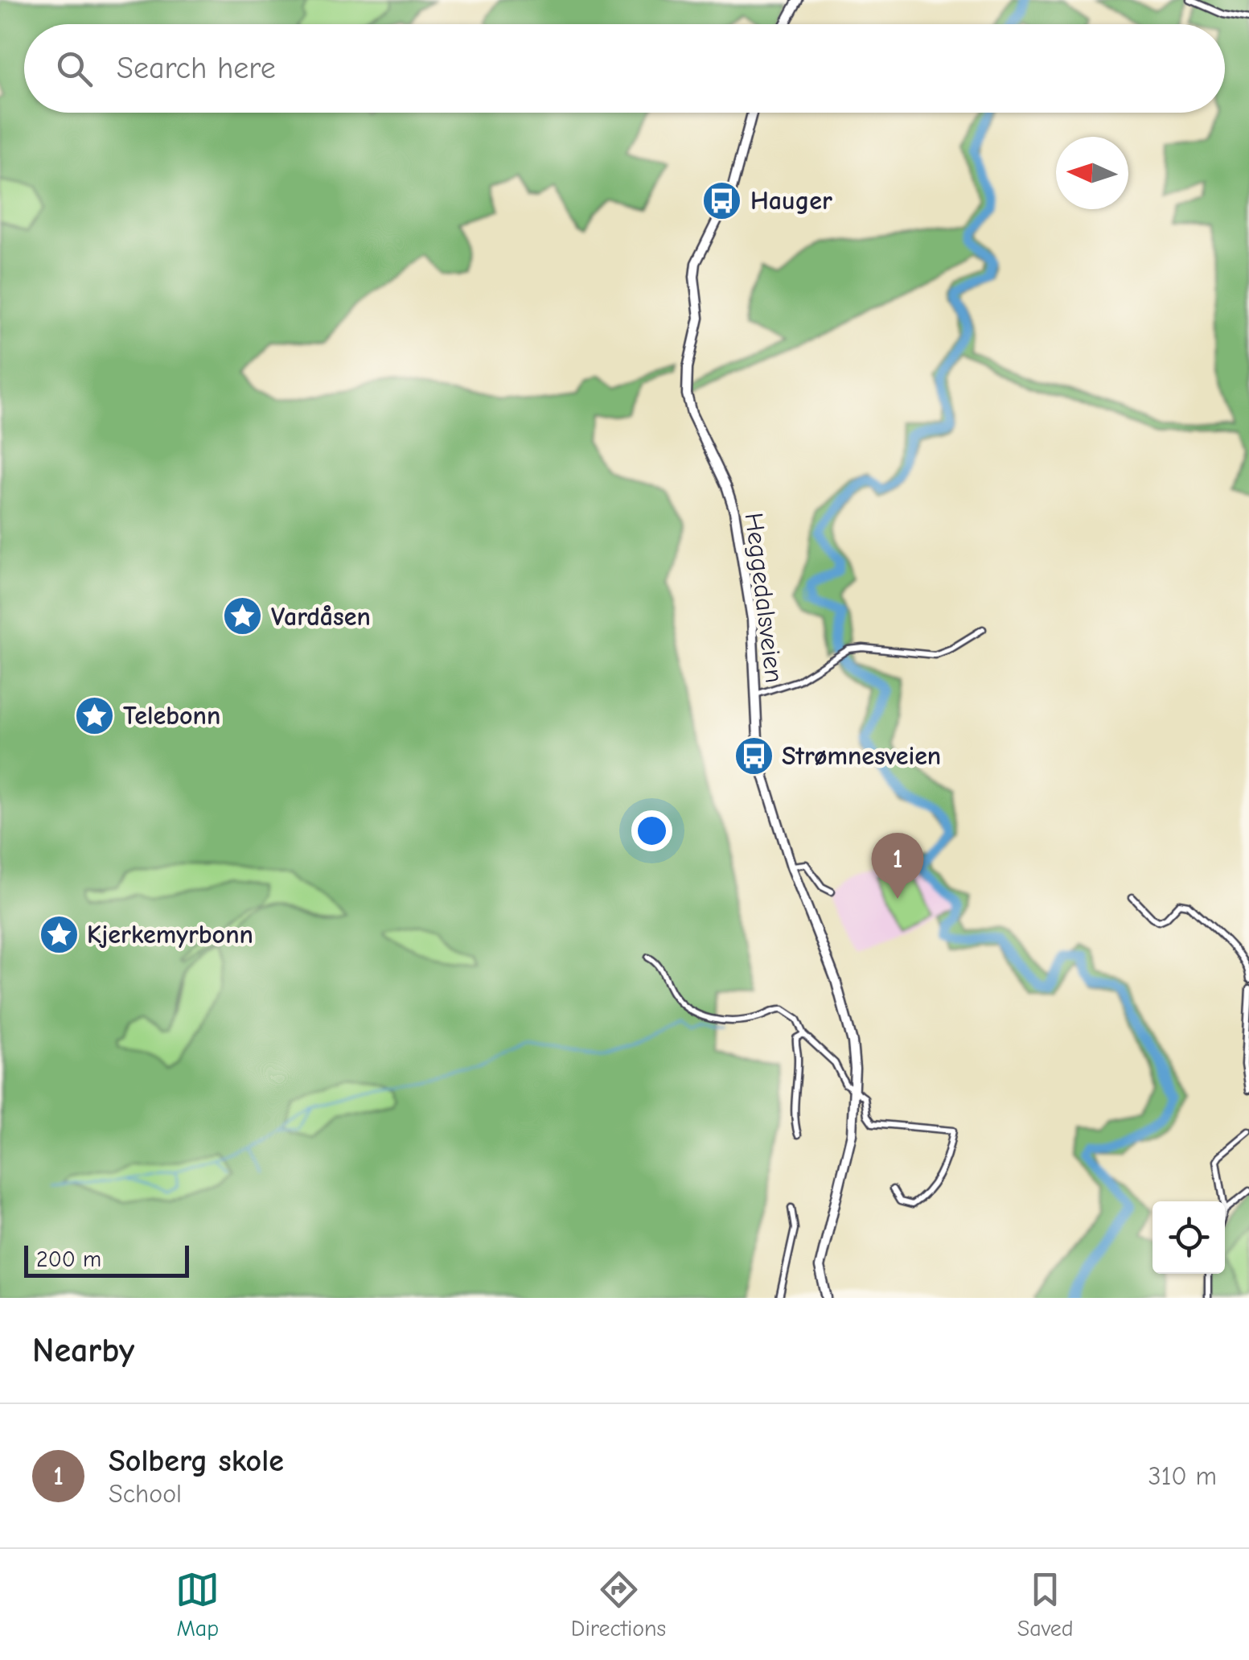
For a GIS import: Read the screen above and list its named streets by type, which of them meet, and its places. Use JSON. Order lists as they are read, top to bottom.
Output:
{
  "streets": {
    "main road": ["Heggedalsveien"]
  },
  "places": {
    "bus stop": ["Hauger", "Strømnesveien"],
    "place": ["Vardåsen", "Telebonn", "Kjerkemyrbonn"]
  },
  "scale_bar": "200 m",
  "north": "left",
  "page": {
    "search": "Search here",
    "pins": "1",
    "scale": "200 m",
    "heading": "Nearby",
    "list": [
      {
        "mark": "1",
        "name": "Solberg skole",
        "note": "School",
        "value": "310 m"
      }
    ],
    "nav": ["Map", "Directions", "Saved"]
  }
}
